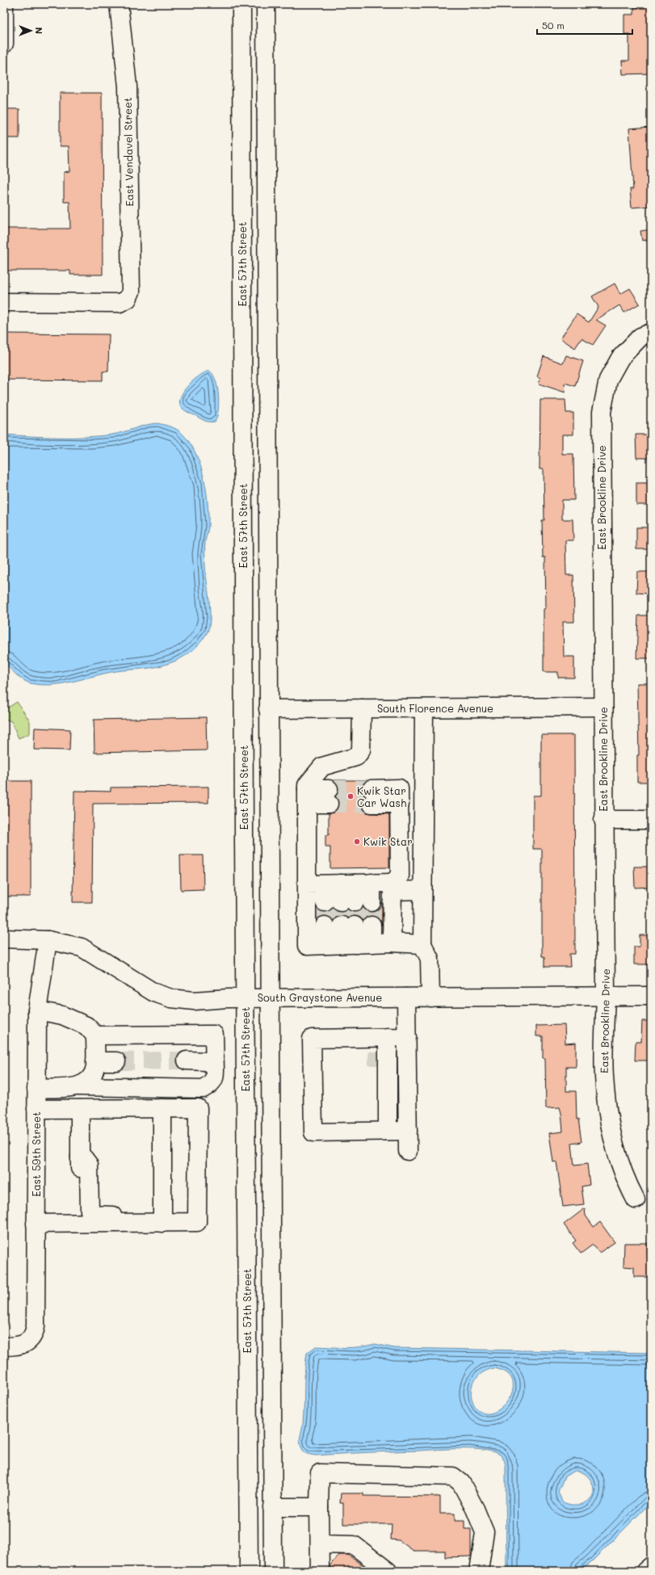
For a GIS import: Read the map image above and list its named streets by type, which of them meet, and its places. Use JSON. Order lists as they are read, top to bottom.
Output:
{
  "streets": {
    "main road": [
      "East Vendavel Street",
      "East 57th Street",
      "East Brookline Drive",
      "South Florence Avenue",
      "South Graystone Avenue",
      "East 59th Street"
    ]
  },
  "crossings": [
    ["East 57th Street", "South Graystone Avenue"],
    ["East Brookline Drive", "South Florence Avenue"],
    ["East Brookline Drive", "South Graystone Avenue"],
    ["South Graystone Avenue", "East 59th Street"]
  ],
  "places": ["Kwik Star Car Wash", "Kwik Star"],
  "scale_bar": "50 m",
  "north": "right"
}
